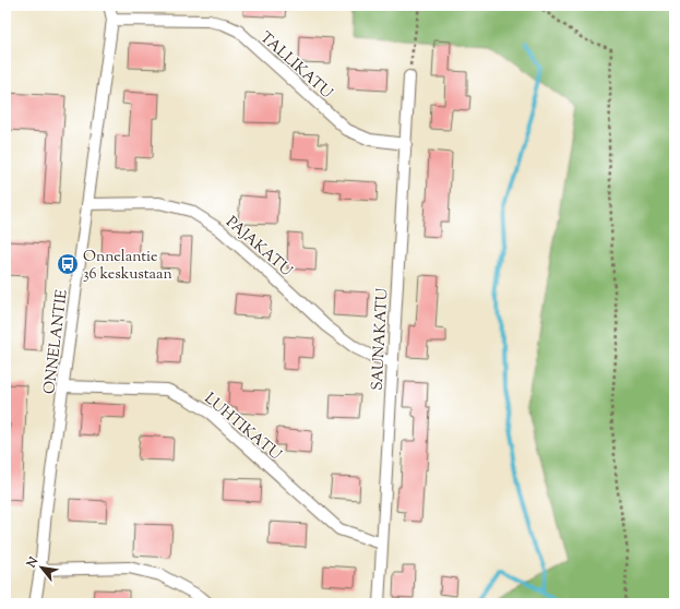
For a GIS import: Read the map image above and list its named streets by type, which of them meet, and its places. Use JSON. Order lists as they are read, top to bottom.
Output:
{
  "streets": {
    "street": [
      "TALLIKATU",
      "PAJAKATU",
      "SAUNAKATU",
      "ONNELANTIE",
      "LUHTIKATU"
    ]
  },
  "crossings": [
    ["TALLIKATU", "SAUNAKATU"],
    ["TALLIKATU", "ONNELANTIE"],
    ["PAJAKATU", "SAUNAKATU"],
    ["PAJAKATU", "ONNELANTIE"],
    ["SAUNAKATU", "LUHTIKATU"],
    ["ONNELANTIE", "LUHTIKATU"]
  ],
  "places": {
    "bus stop": ["Onnelantie 36 keskustaan"]
  },
  "north": "top left"
}
